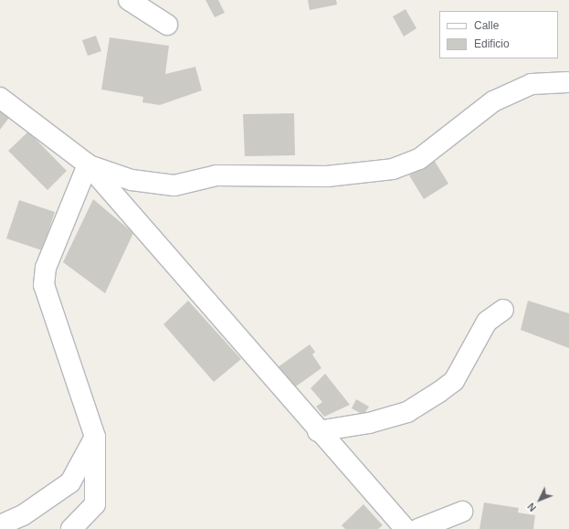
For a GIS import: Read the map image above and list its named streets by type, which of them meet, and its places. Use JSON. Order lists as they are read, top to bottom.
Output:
{
  "legend": ["Calle", "Edificio"],
  "north": "bottom left"
}
